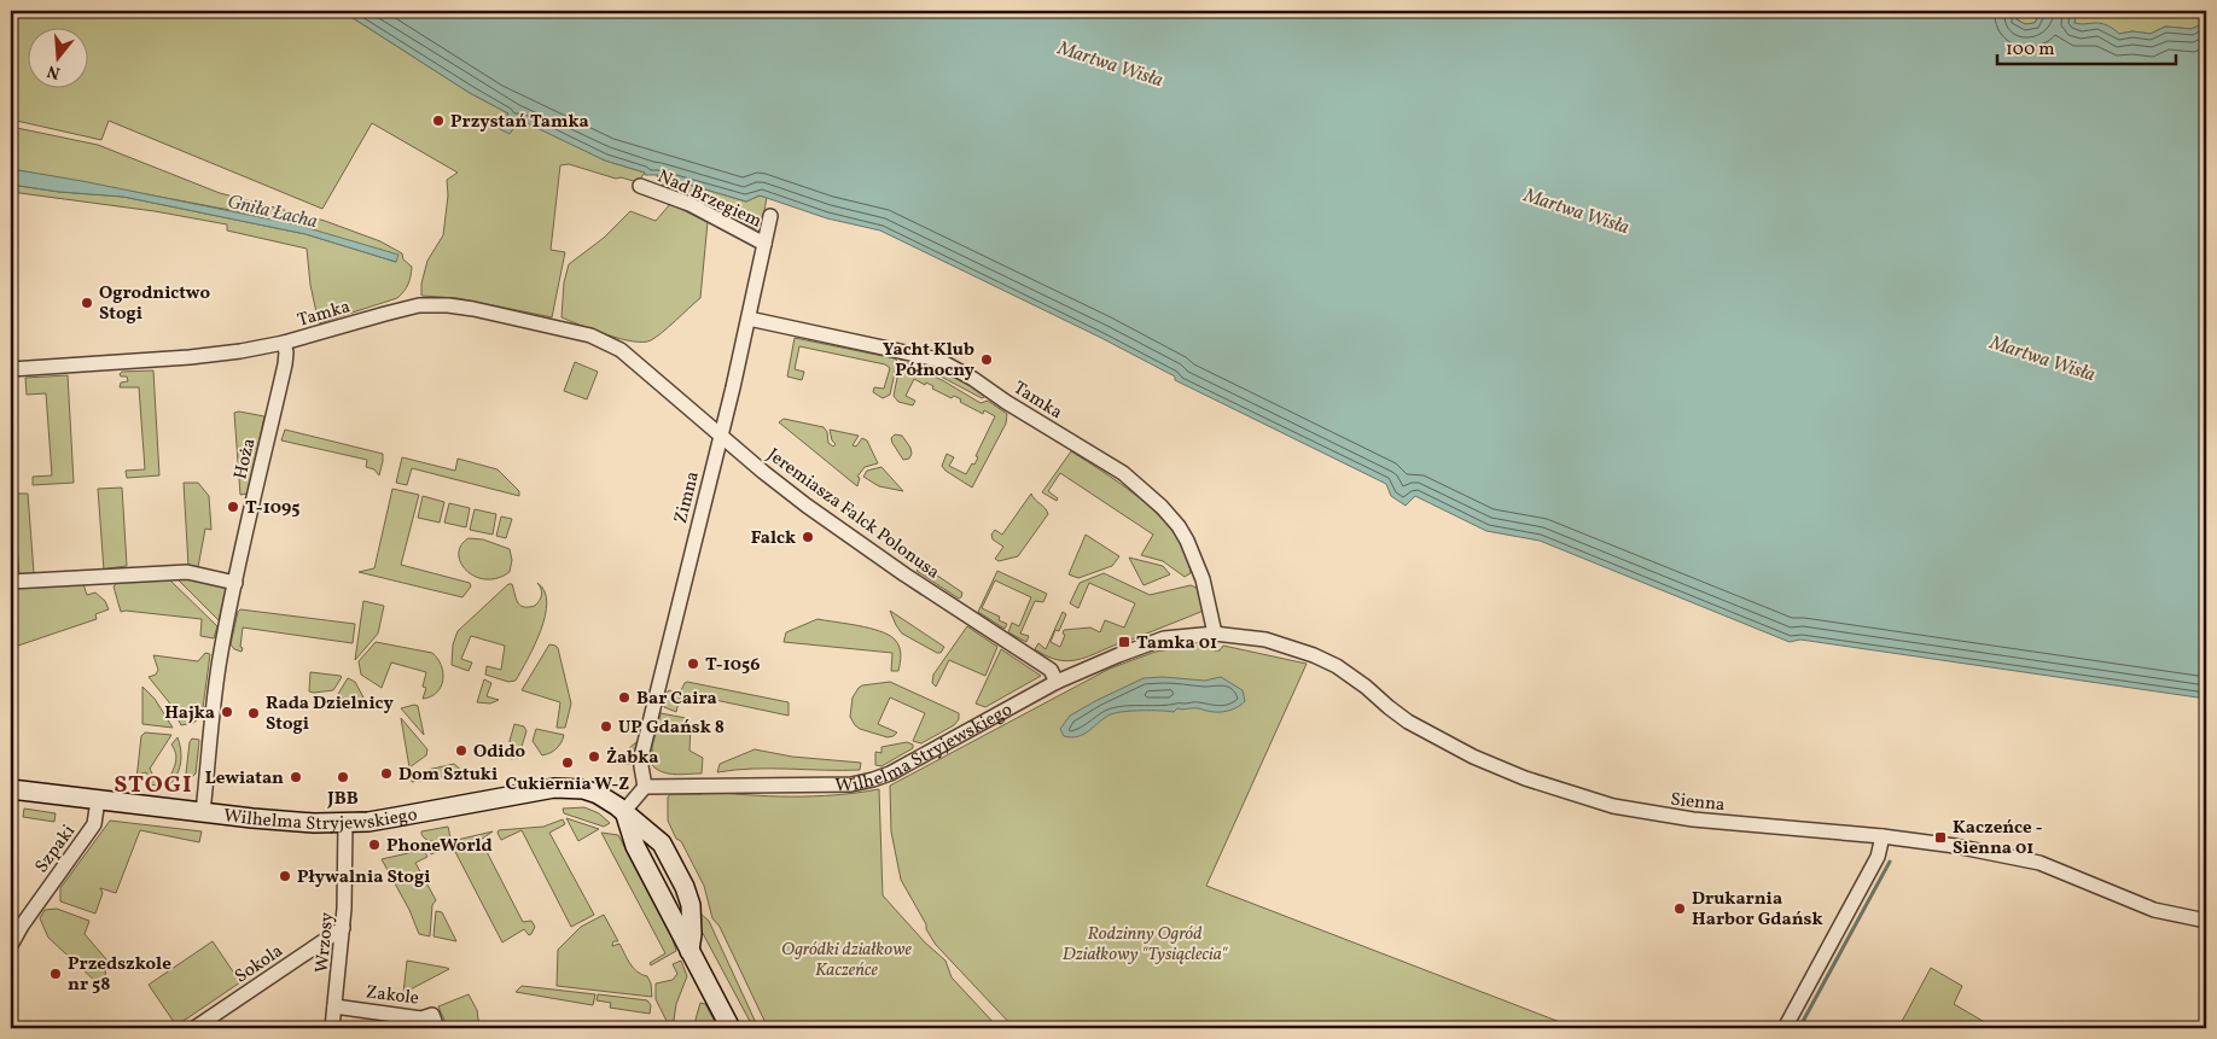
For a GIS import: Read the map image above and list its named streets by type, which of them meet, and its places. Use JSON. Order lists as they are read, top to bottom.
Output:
{
  "streets": {
    "street": [
      "Nad Brzegiem",
      "Tamka",
      "Hoża",
      "Zimna",
      "Jeremiasza Falck Polonusa",
      "Wilhelma Stryjewskiego",
      "Sienna",
      "Szpaki",
      "Wrzosy",
      "Sokola",
      "Zakole"
    ]
  },
  "crossings": [
    ["Nad Brzegiem", "Zimna"],
    ["Tamka", "Hoża"],
    ["Tamka", "Zimna"],
    ["Tamka", "Jeremiasza Falck Polonusa"],
    ["Tamka", "Wilhelma Stryjewskiego"],
    ["Tamka", "Sienna"],
    ["Hoża", "Wilhelma Stryjewskiego"],
    ["Zimna", "Jeremiasza Falck Polonusa"],
    ["Zimna", "Wilhelma Stryjewskiego"],
    ["Jeremiasza Falck Polonusa", "Wilhelma Stryjewskiego"],
    ["Wilhelma Stryjewskiego", "Sienna"],
    ["Wilhelma Stryjewskiego", "Szpaki"],
    ["Wilhelma Stryjewskiego", "Wrzosy"],
    ["Wrzosy", "Sokola"],
    ["Wrzosy", "Zakole"]
  ],
  "districts": ["STOGI"],
  "water": ["Martwa Wisła", "Gniła Łacha"],
  "parks": ["Rodzinny Ogród Działkowy \"Tysiąclecia\"", "Ogródki działkowe Kaczeńce"],
  "places": {
    "other": [
      "Przystań Tamka",
      "Ogrodnictwo Stogi",
      "Yacht Klub Północny",
      "T-1095",
      "Falck",
      "T-1056",
      "Bar Caira",
      "Hajka",
      "Rada Dzielnicy Stogi",
      "UP Gdańsk 8",
      "Odido",
      "Żabka",
      "Cukiernia W-Z",
      "Dom Sztuki",
      "Lewiatan",
      "JBB",
      "PhoneWorld",
      "Pływalnia Stogi",
      "Drukarnia Harbor Gdańsk",
      "Przedszkole nr 58"
    ],
    "transit": ["Tamka 01", "Kaczeńce - Sienna 01"]
  },
  "scale_bar": "100 m",
  "north": "bottom"
}
